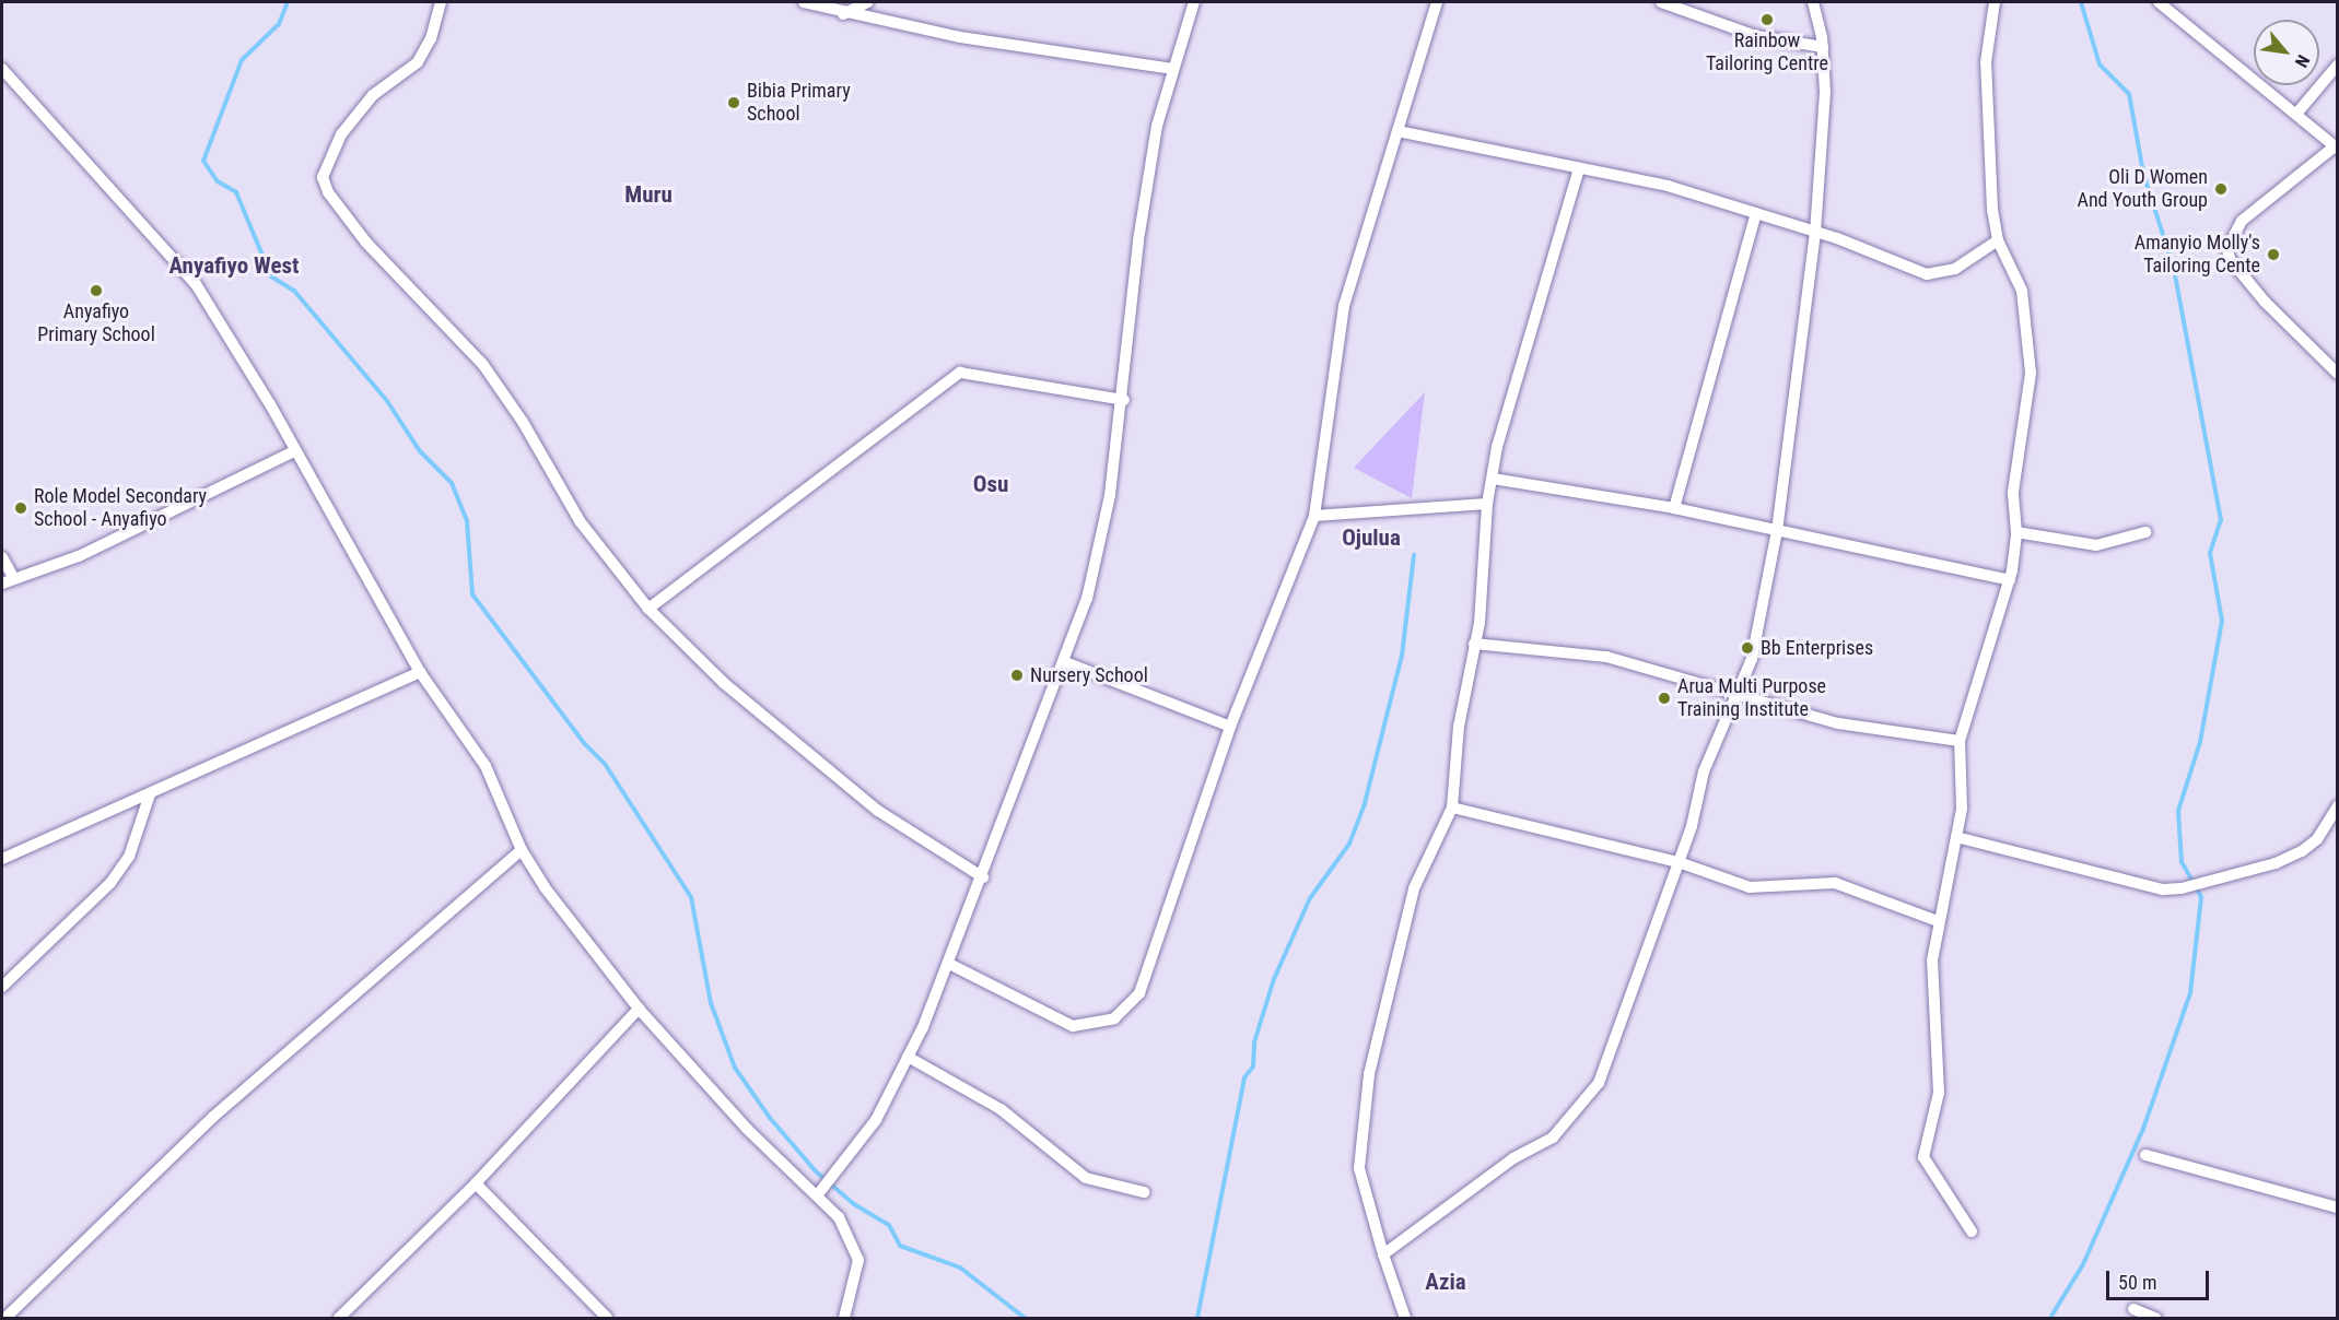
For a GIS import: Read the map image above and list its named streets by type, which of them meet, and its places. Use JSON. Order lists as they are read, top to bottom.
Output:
{
  "districts": [
    "Muru",
    "Anyafiyo West",
    "Osu",
    "Ojulua",
    "Azia"
  ],
  "places": [
    "Rainbow Tailoring Centre",
    "Bibia Primary School",
    "Oli D Women And Youth Group",
    "Amanyio Molly's Tailoring Cente",
    "Anyafiyo Primary School",
    "Role Model Secondary School - Anyafiyo",
    "Bb Enterprises",
    "Nursery School",
    "Arua Multi Purpose Training Institute"
  ],
  "scale_bar": "50 m",
  "north": "bottom right"
}
